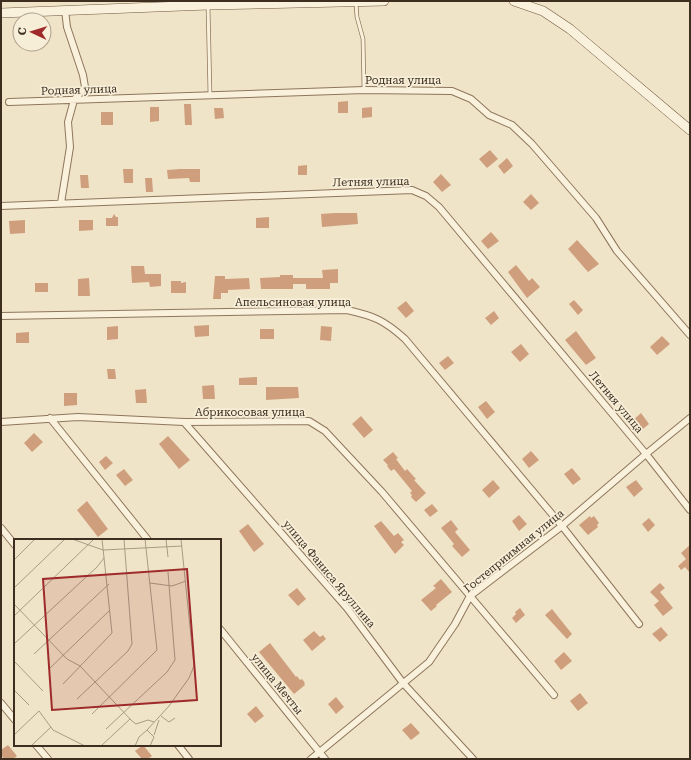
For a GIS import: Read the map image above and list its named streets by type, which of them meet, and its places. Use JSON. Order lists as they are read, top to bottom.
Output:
{
  "streets": {
    "street": [
      "Родная улица",
      "Летняя улица",
      "Апельсиновая улица",
      "Абрикосовая улица",
      "Гостеприимная улица",
      "улица Фаниса Яруллина",
      "улица Мечты"
    ]
  },
  "crossings": [
    ["Летняя улица", "Гостеприимная улица"],
    ["Апельсиновая улица", "Гостеприимная улица"],
    ["Абрикосовая улица", "Гостеприимная улица"],
    ["Абрикосовая улица", "улица Фаниса Яруллина"],
    ["Гостеприимная улица", "улица Фаниса Яруллина"],
    ["Гостеприимная улица", "улица Мечты"]
  ],
  "north": "left"
}
